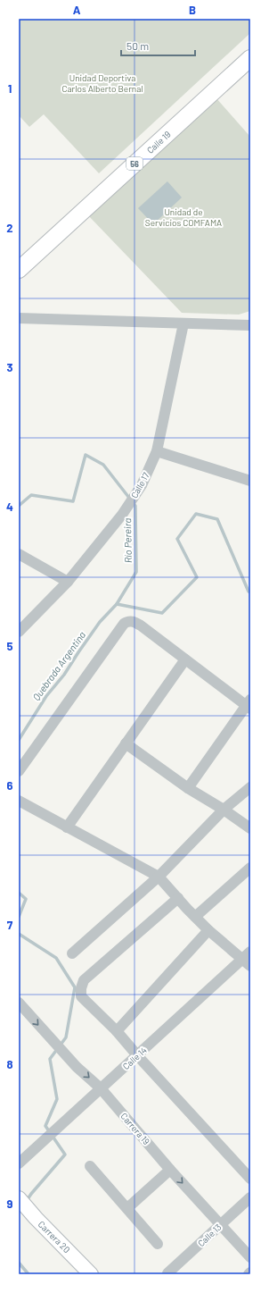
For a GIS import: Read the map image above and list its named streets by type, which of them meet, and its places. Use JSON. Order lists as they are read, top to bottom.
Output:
{
  "streets": {
    "main road": ["Calle 19", "56", "Carrera 20"],
    "street": [
      "Calle 17",
      "Calle 14",
      "Carrera 19",
      "Calle 13"
    ]
  },
  "crossings": [
    ["Calle 14", "Carrera 19"],
    ["Carrera 19", "Calle 13"]
  ],
  "water": ["Río Pereira", "Quebrada Argentina"],
  "parks": ["Unidad Deportiva Carlos Alberto Bernal", "Unidad de Servicios COMFAMA"],
  "scale_bar": "50 m",
  "grid": {
    "columns": ["A", "B"],
    "rows": [
      "1",
      "2",
      "3",
      "4",
      "5",
      "6",
      "7",
      "8",
      "9"
    ]
  }
}
